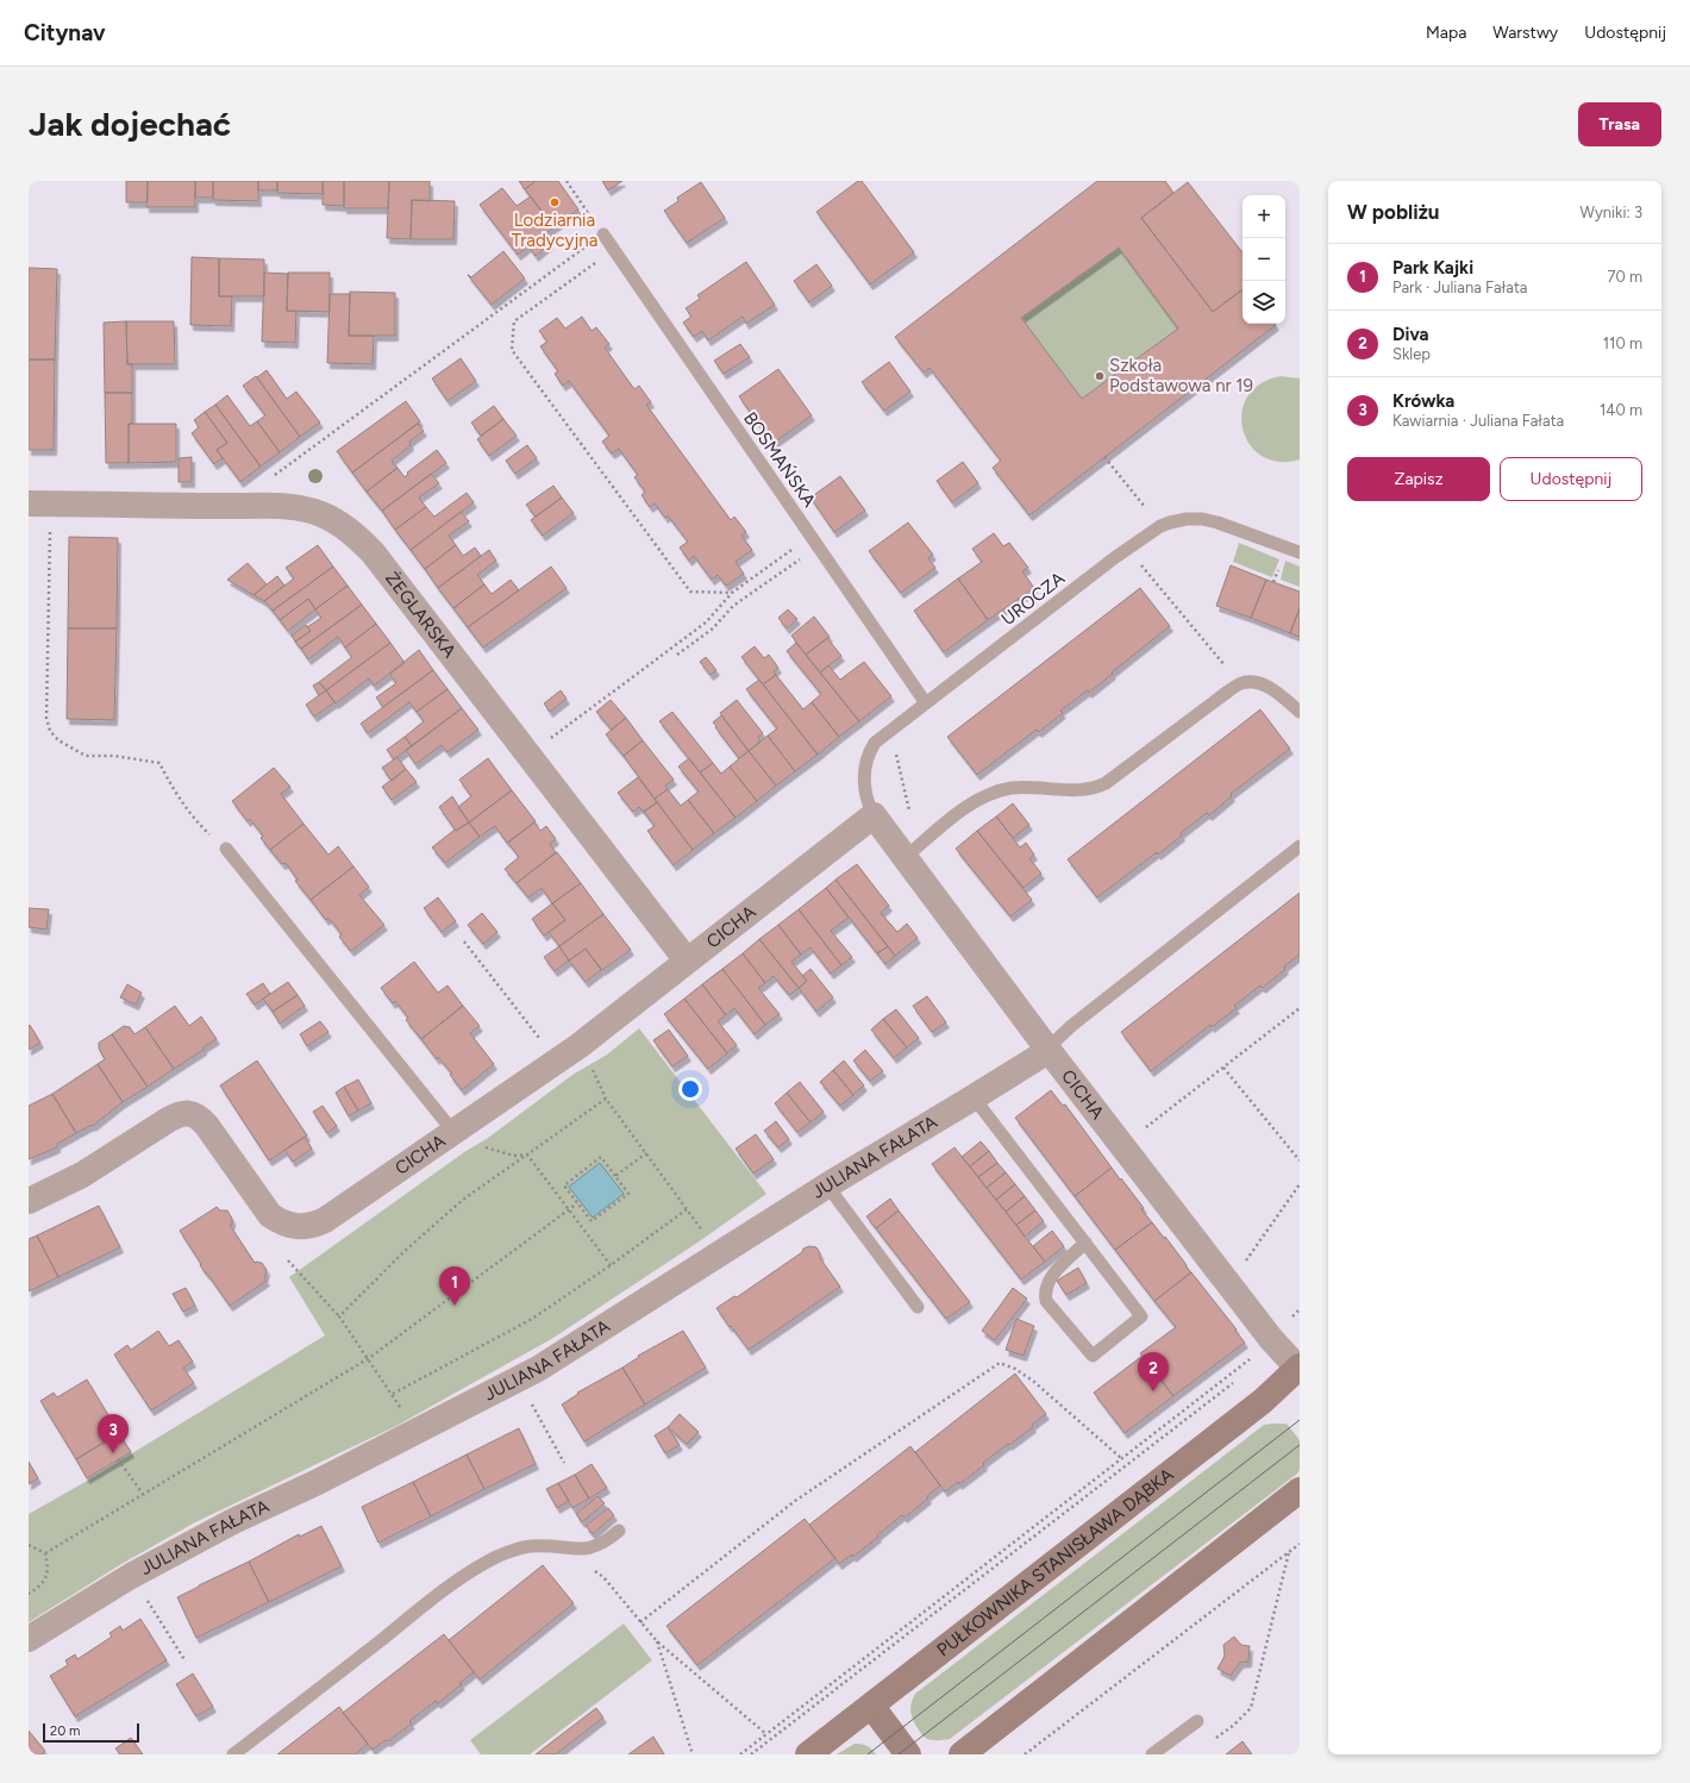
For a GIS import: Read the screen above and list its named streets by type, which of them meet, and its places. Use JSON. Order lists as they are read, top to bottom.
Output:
{
  "streets": {
    "street": [
      "ŻEGLARSKA",
      "CICHA",
      "JULIANA FAŁATA",
      "PUŁKOWNIKA STANISŁAWA DĄBKA"
    ],
    "lane": ["BOSMAŃSKA", "UROCZA"]
  },
  "crossings": [
    ["BOSMAŃSKA", "UROCZA"],
    ["UROCZA", "CICHA"],
    ["ŻEGLARSKA", "CICHA"],
    ["CICHA", "JULIANA FAŁATA"],
    ["CICHA", "PUŁKOWNIKA STANISŁAWA DĄBKA"]
  ],
  "places": ["Lodziarnia Tradycyjna", "Szkoła Podstawowa nr 19"],
  "scale_bar": "20 m",
  "page": {
    "header": "Citynav",
    "nav": ["Mapa", "Warstwy", "Udostępnij"],
    "buttons": [
      "Trasa",
      ["Zapisz", "Udostępnij"]
    ],
    "title": "Jak dojechać",
    "heading": ["W pobliżu", "Wyniki: 3"],
    "map_buttons": ["+", "−"],
    "list": [
      {
        "mark": "1",
        "name": "Park Kajki",
        "note": "Park · Juliana Fałata",
        "value": "70 m"
      },
      {
        "mark": "2",
        "name": "Diva",
        "note": "Sklep",
        "value": "110 m"
      },
      {
        "mark": "3",
        "name": "Krówka",
        "note": "Kawiarnia · Juliana Fałata",
        "value": "140 m"
      }
    ],
    "pins": ["1", "2", "3"],
    "scale": "20 m"
  }
}
